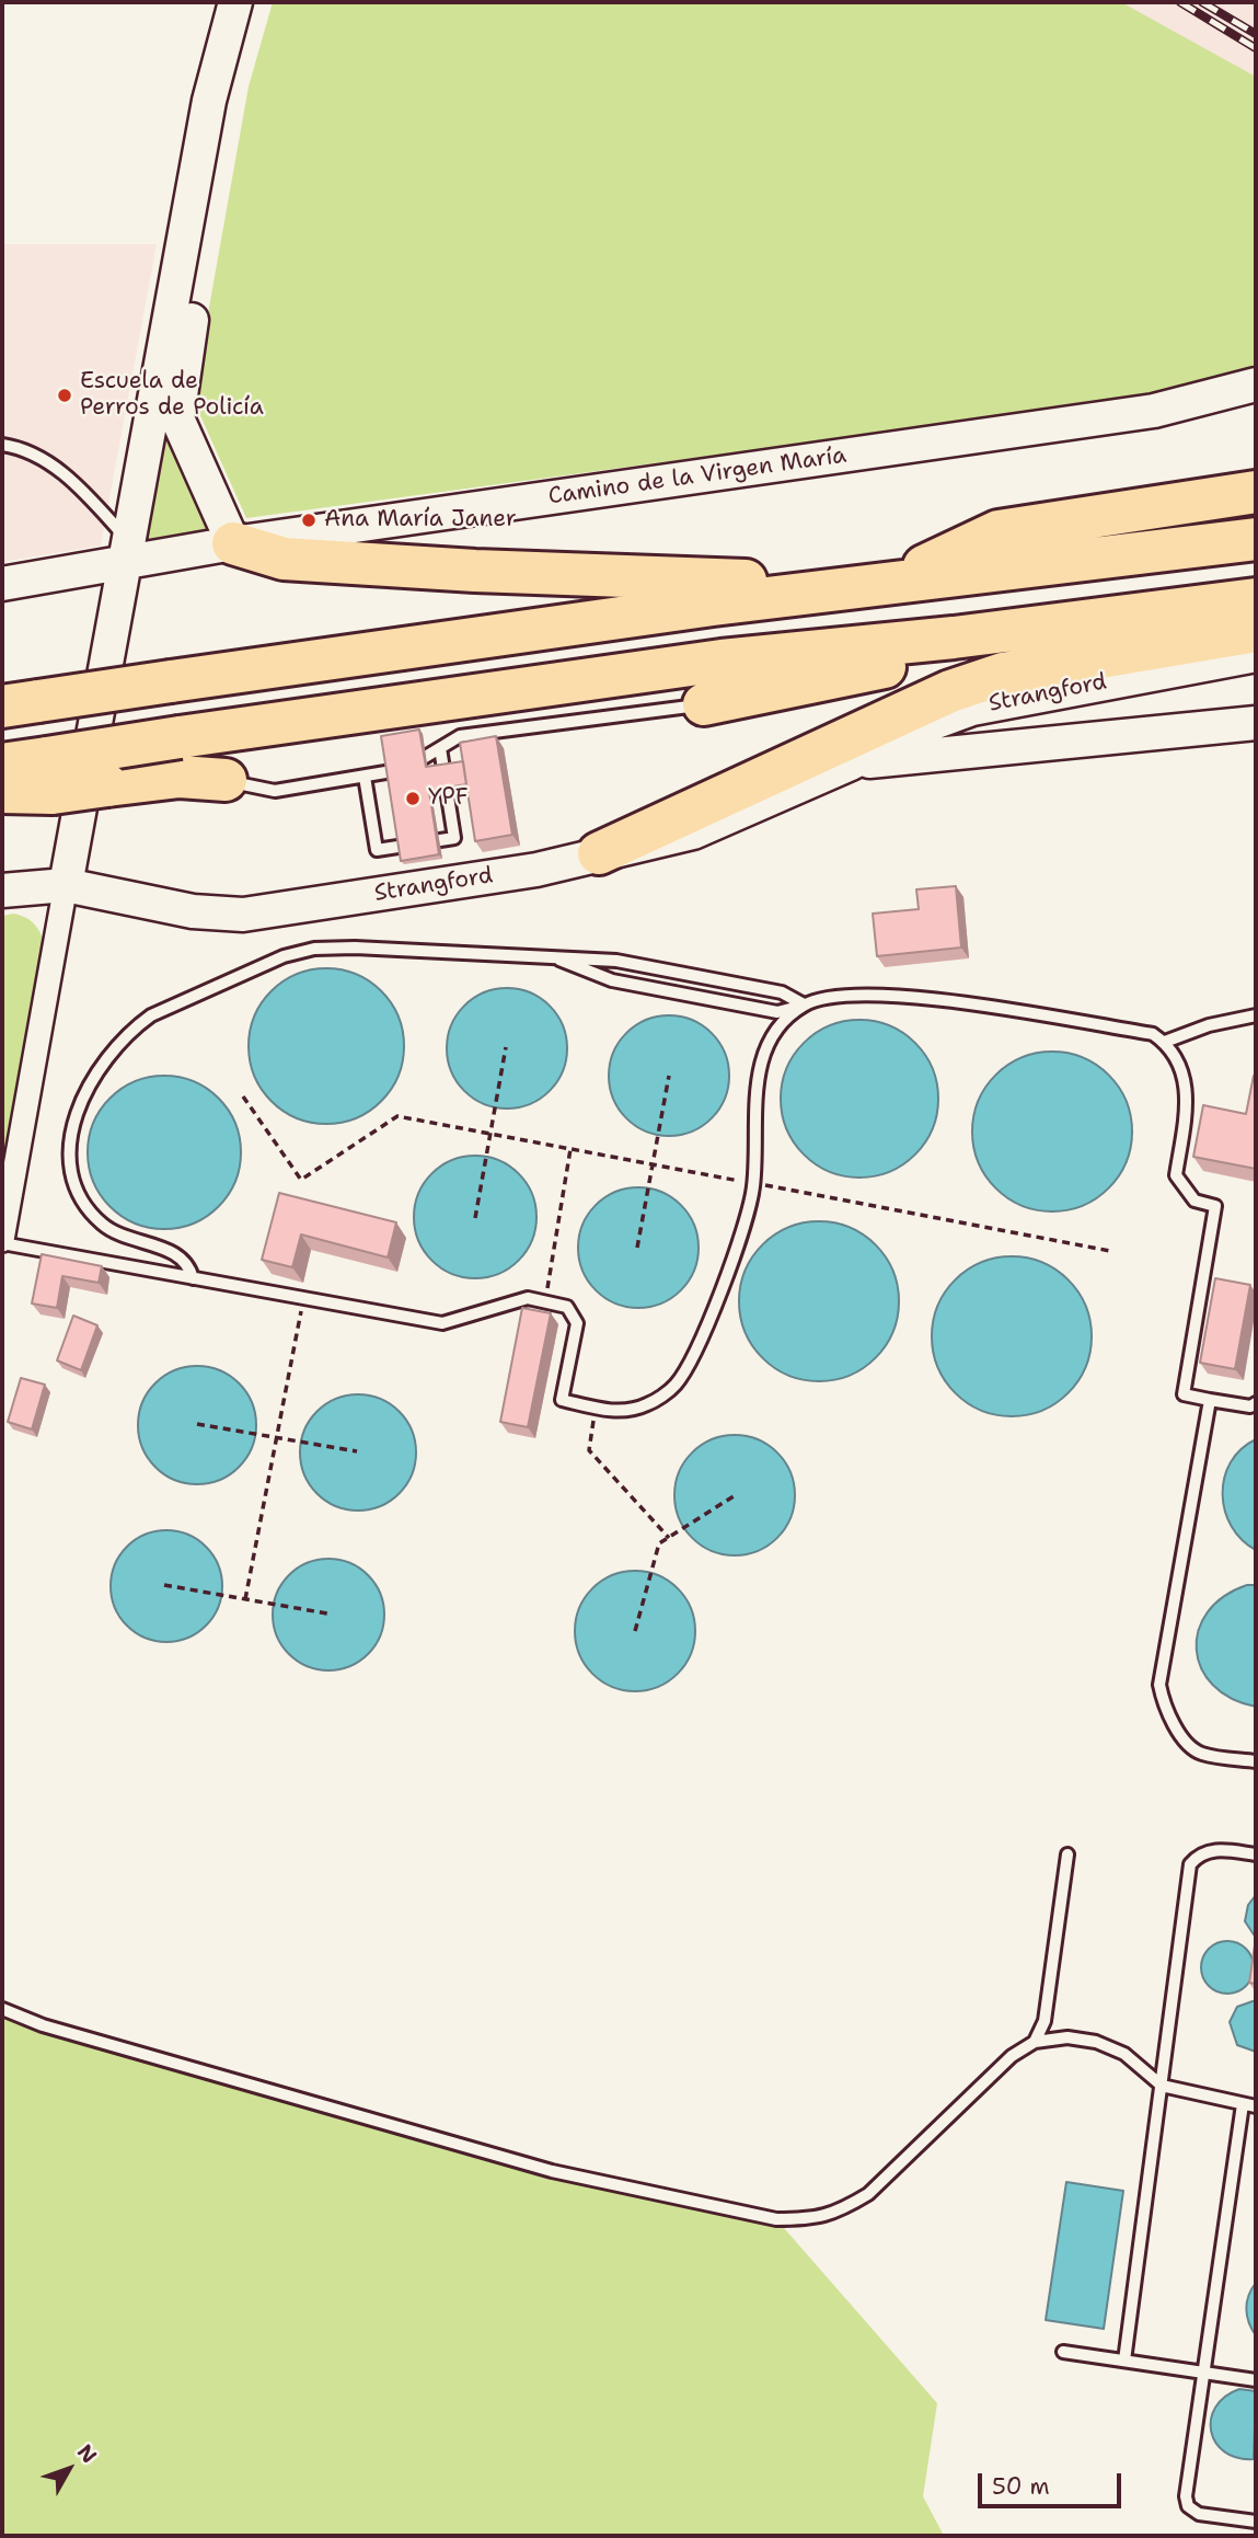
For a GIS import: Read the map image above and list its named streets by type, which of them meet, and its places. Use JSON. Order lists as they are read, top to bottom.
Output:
{
  "streets": {
    "street": ["Camino de la Virgen María", "Strangford"]
  },
  "places": ["Escuela de Perros de Policía", "Ana María Janer", "YPF"],
  "scale_bar": "50 m",
  "north": "top right"
}
